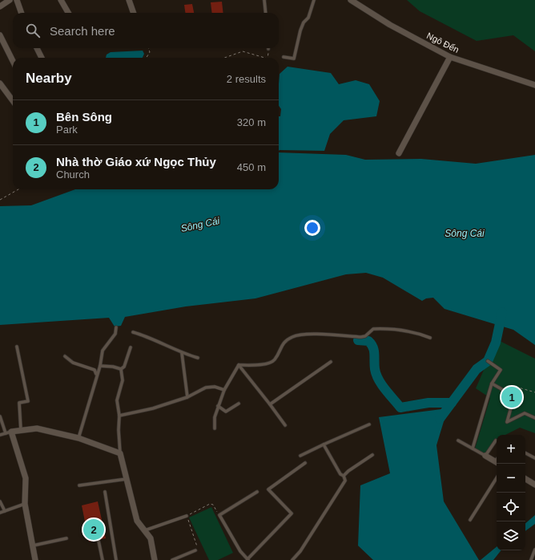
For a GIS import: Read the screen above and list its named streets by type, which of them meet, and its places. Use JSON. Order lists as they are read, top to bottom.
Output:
{
  "streets": {
    "street": ["Ngô Đến"]
  },
  "water": ["Sông Cái"],
  "page": {
    "search": "Search here",
    "heading": ["Nearby", "2 results"],
    "list": [
      {
        "mark": "1",
        "name": "Bên Sông",
        "note": "Park",
        "value": "320 m"
      },
      {
        "mark": "2",
        "name": "Nhà thờ Giáo xứ Ngọc Thủy",
        "note": "Church",
        "value": "450 m"
      }
    ],
    "pins": ["1", "2"],
    "map_buttons": ["+", "−"]
  }
}
